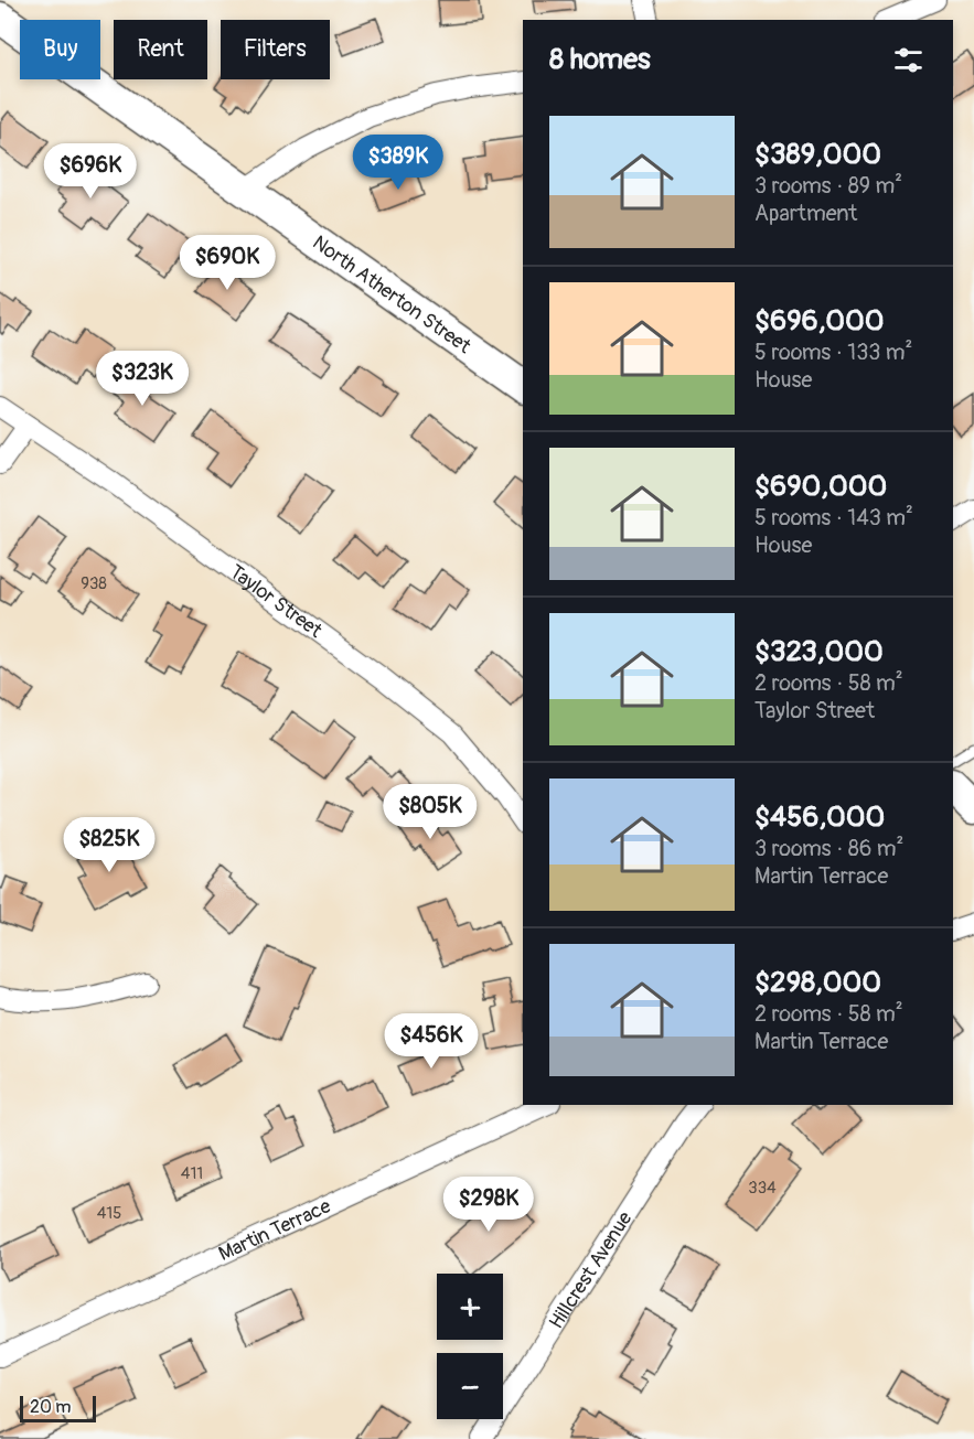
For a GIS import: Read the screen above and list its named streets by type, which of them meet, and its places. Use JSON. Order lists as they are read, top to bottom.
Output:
{
  "streets": {
    "main road": ["North Atherton Street"],
    "street": ["Taylor Street", "Martin Terrace", "Hillcrest Avenue"]
  },
  "house_numbers": [
    "938",
    "411",
    "334",
    "415"
  ],
  "scale_bar": "20 m",
  "page": {
    "chip": ["Buy", "Rent", "Filters"],
    "heading": "8 homes",
    "list": [
      {
        "name": "$389,000",
        "note": "3 rooms · 89 m² · Apartment"
      },
      {
        "name": "$696,000",
        "note": "5 rooms · 133 m² · House"
      },
      {
        "name": "$690,000",
        "note": "5 rooms · 143 m² · House"
      },
      {
        "name": "$323,000",
        "note": "2 rooms · 58 m² · Taylor Street"
      },
      {
        "name": "$456,000",
        "note": "3 rooms · 86 m² · Martin Terrace"
      },
      {
        "name": "$298,000",
        "note": "2 rooms · 58 m² · Martin Terrace"
      }
    ],
    "price": [
      "$389K",
      "$696K",
      "$690K",
      "$323K",
      "$805K",
      "$825K",
      "$456K",
      "$298K"
    ],
    "map_buttons": ["+", "−"],
    "scale": "20 m"
  }
}
